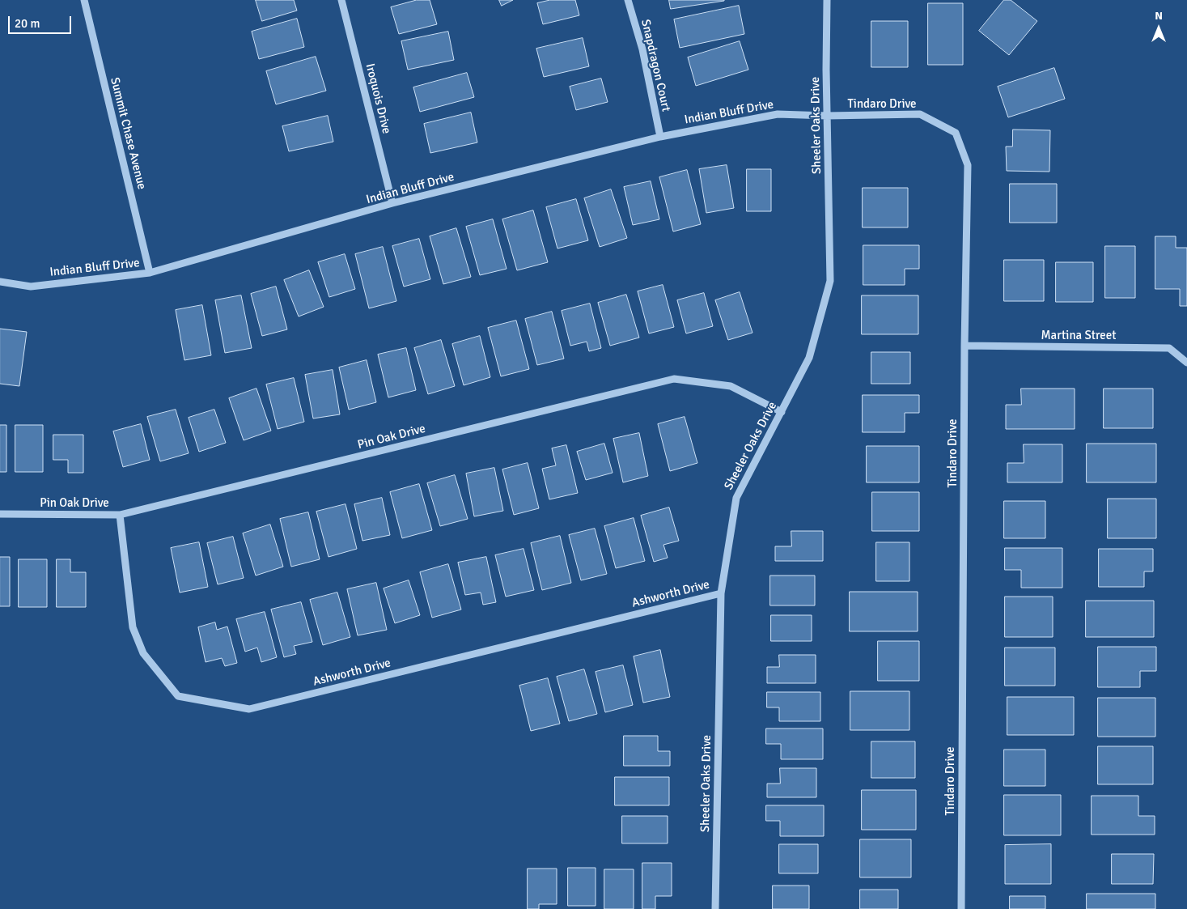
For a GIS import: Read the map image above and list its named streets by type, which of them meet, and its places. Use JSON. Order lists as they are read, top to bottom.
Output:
{
  "streets": {
    "street": [
      "Snapdragon Court",
      "Iroquois Drive",
      "Tindaro Drive",
      "Indian Bluff Drive",
      "Sheeler Oaks Drive",
      "Summit Chase Avenue",
      "Martina Street",
      "Pin Oak Drive",
      "Ashworth Drive"
    ]
  },
  "crossings": [
    ["Snapdragon Court", "Indian Bluff Drive"],
    ["Iroquois Drive", "Indian Bluff Drive"],
    ["Tindaro Drive", "Indian Bluff Drive"],
    ["Tindaro Drive", "Sheeler Oaks Drive"],
    ["Tindaro Drive", "Martina Street"],
    ["Indian Bluff Drive", "Sheeler Oaks Drive"],
    ["Indian Bluff Drive", "Summit Chase Avenue"],
    ["Sheeler Oaks Drive", "Pin Oak Drive"],
    ["Sheeler Oaks Drive", "Ashworth Drive"],
    ["Pin Oak Drive", "Ashworth Drive"]
  ],
  "scale_bar": "20 m",
  "north": "top"
}
